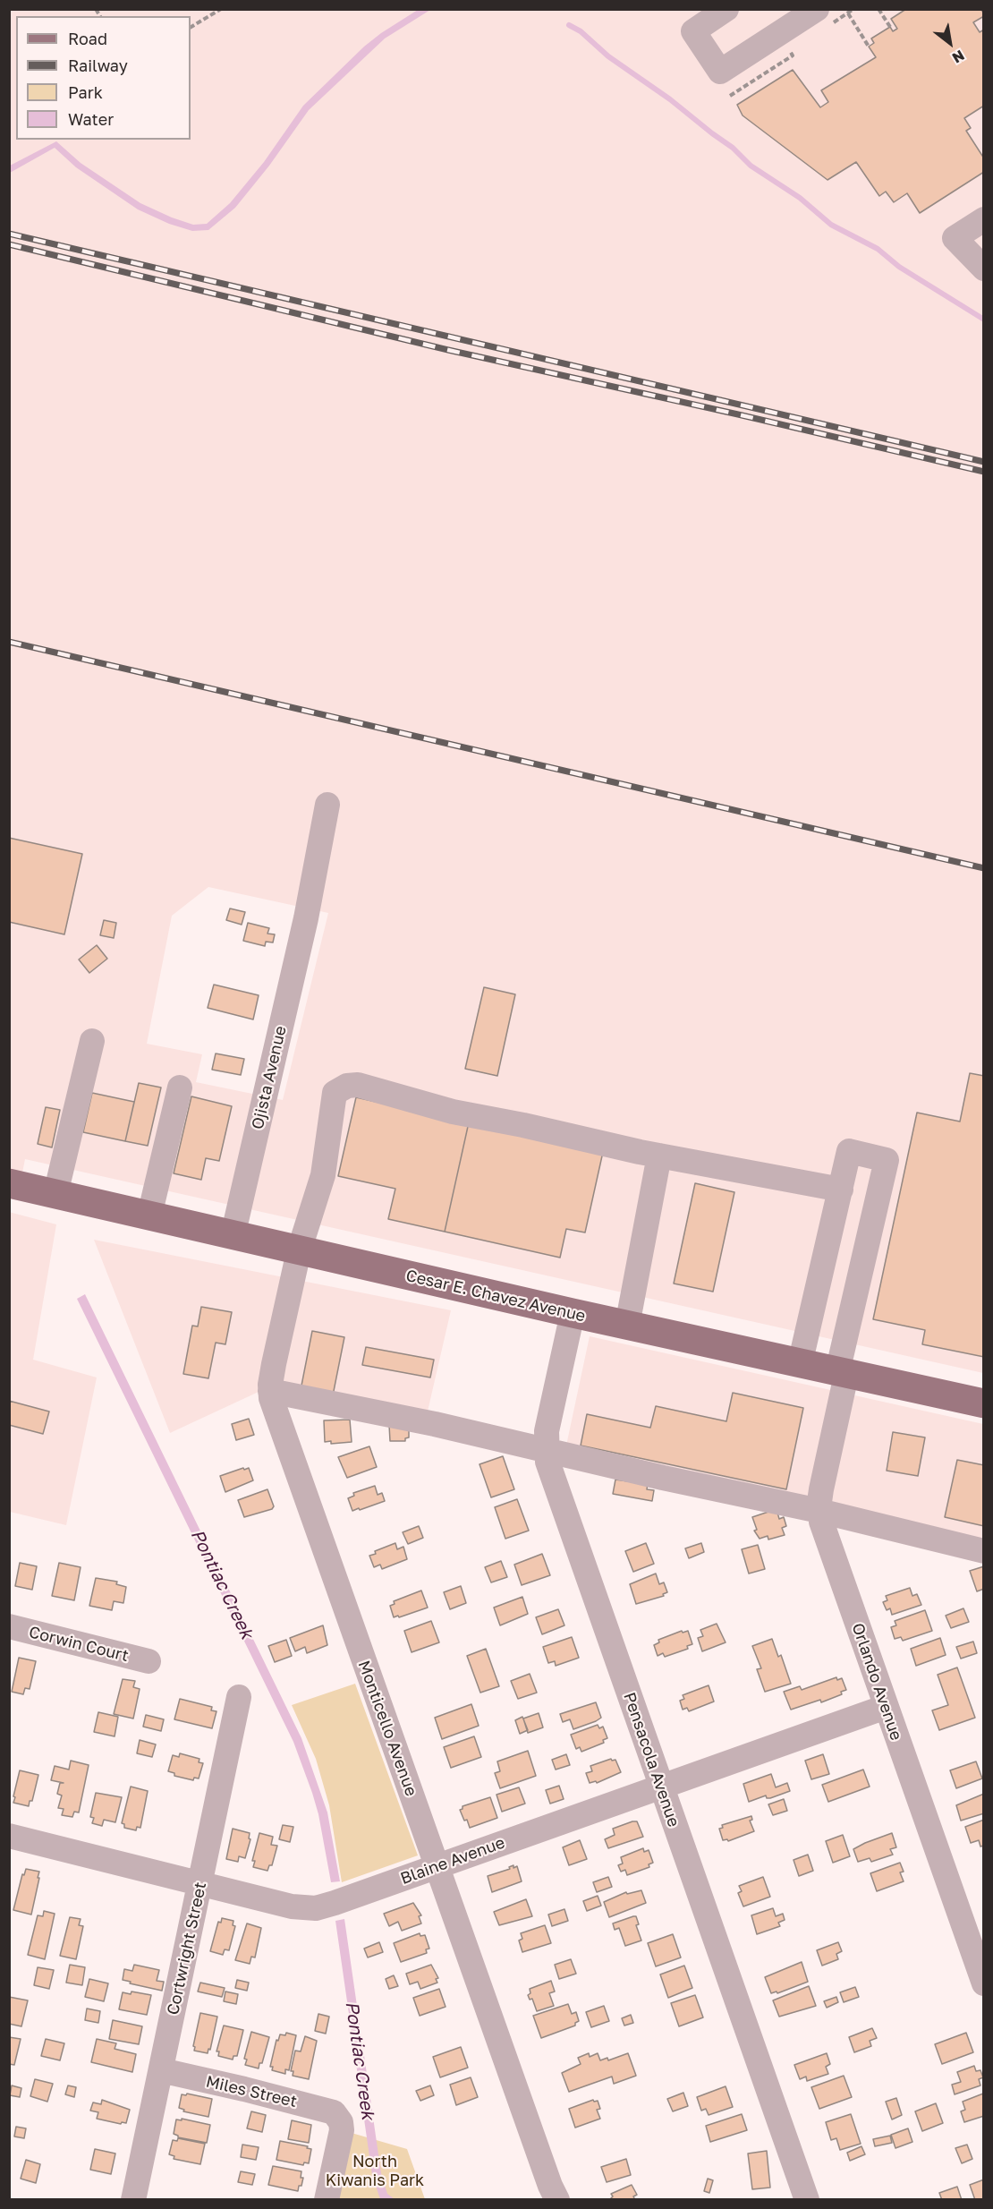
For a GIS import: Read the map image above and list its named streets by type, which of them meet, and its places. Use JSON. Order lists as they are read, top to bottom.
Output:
{
  "streets": {
    "main road": ["Cesar E. Chavez Avenue"],
    "street": [
      "Ojista Avenue",
      "Corwin Court",
      "Orlando Avenue",
      "Monticello Avenue",
      "Pensacola Avenue",
      "Blaine Avenue",
      "Cortwright Street",
      "Miles Street"
    ]
  },
  "crossings": [
    ["Ojista Avenue", "Cesar E. Chavez Avenue"],
    ["Cesar E. Chavez Avenue", "Orlando Avenue"],
    ["Cesar E. Chavez Avenue", "Monticello Avenue"],
    ["Cesar E. Chavez Avenue", "Pensacola Avenue"],
    ["Orlando Avenue", "Monticello Avenue"],
    ["Orlando Avenue", "Blaine Avenue"],
    ["Monticello Avenue", "Blaine Avenue"],
    ["Pensacola Avenue", "Blaine Avenue"],
    ["Blaine Avenue", "Cortwright Street"],
    ["Cortwright Street", "Miles Street"]
  ],
  "water": ["Pontiac Creek"],
  "parks": ["North Kiwanis Park"],
  "legend": [
    "Road",
    "Railway",
    "Park",
    "Water"
  ],
  "north": "bottom right"
}
